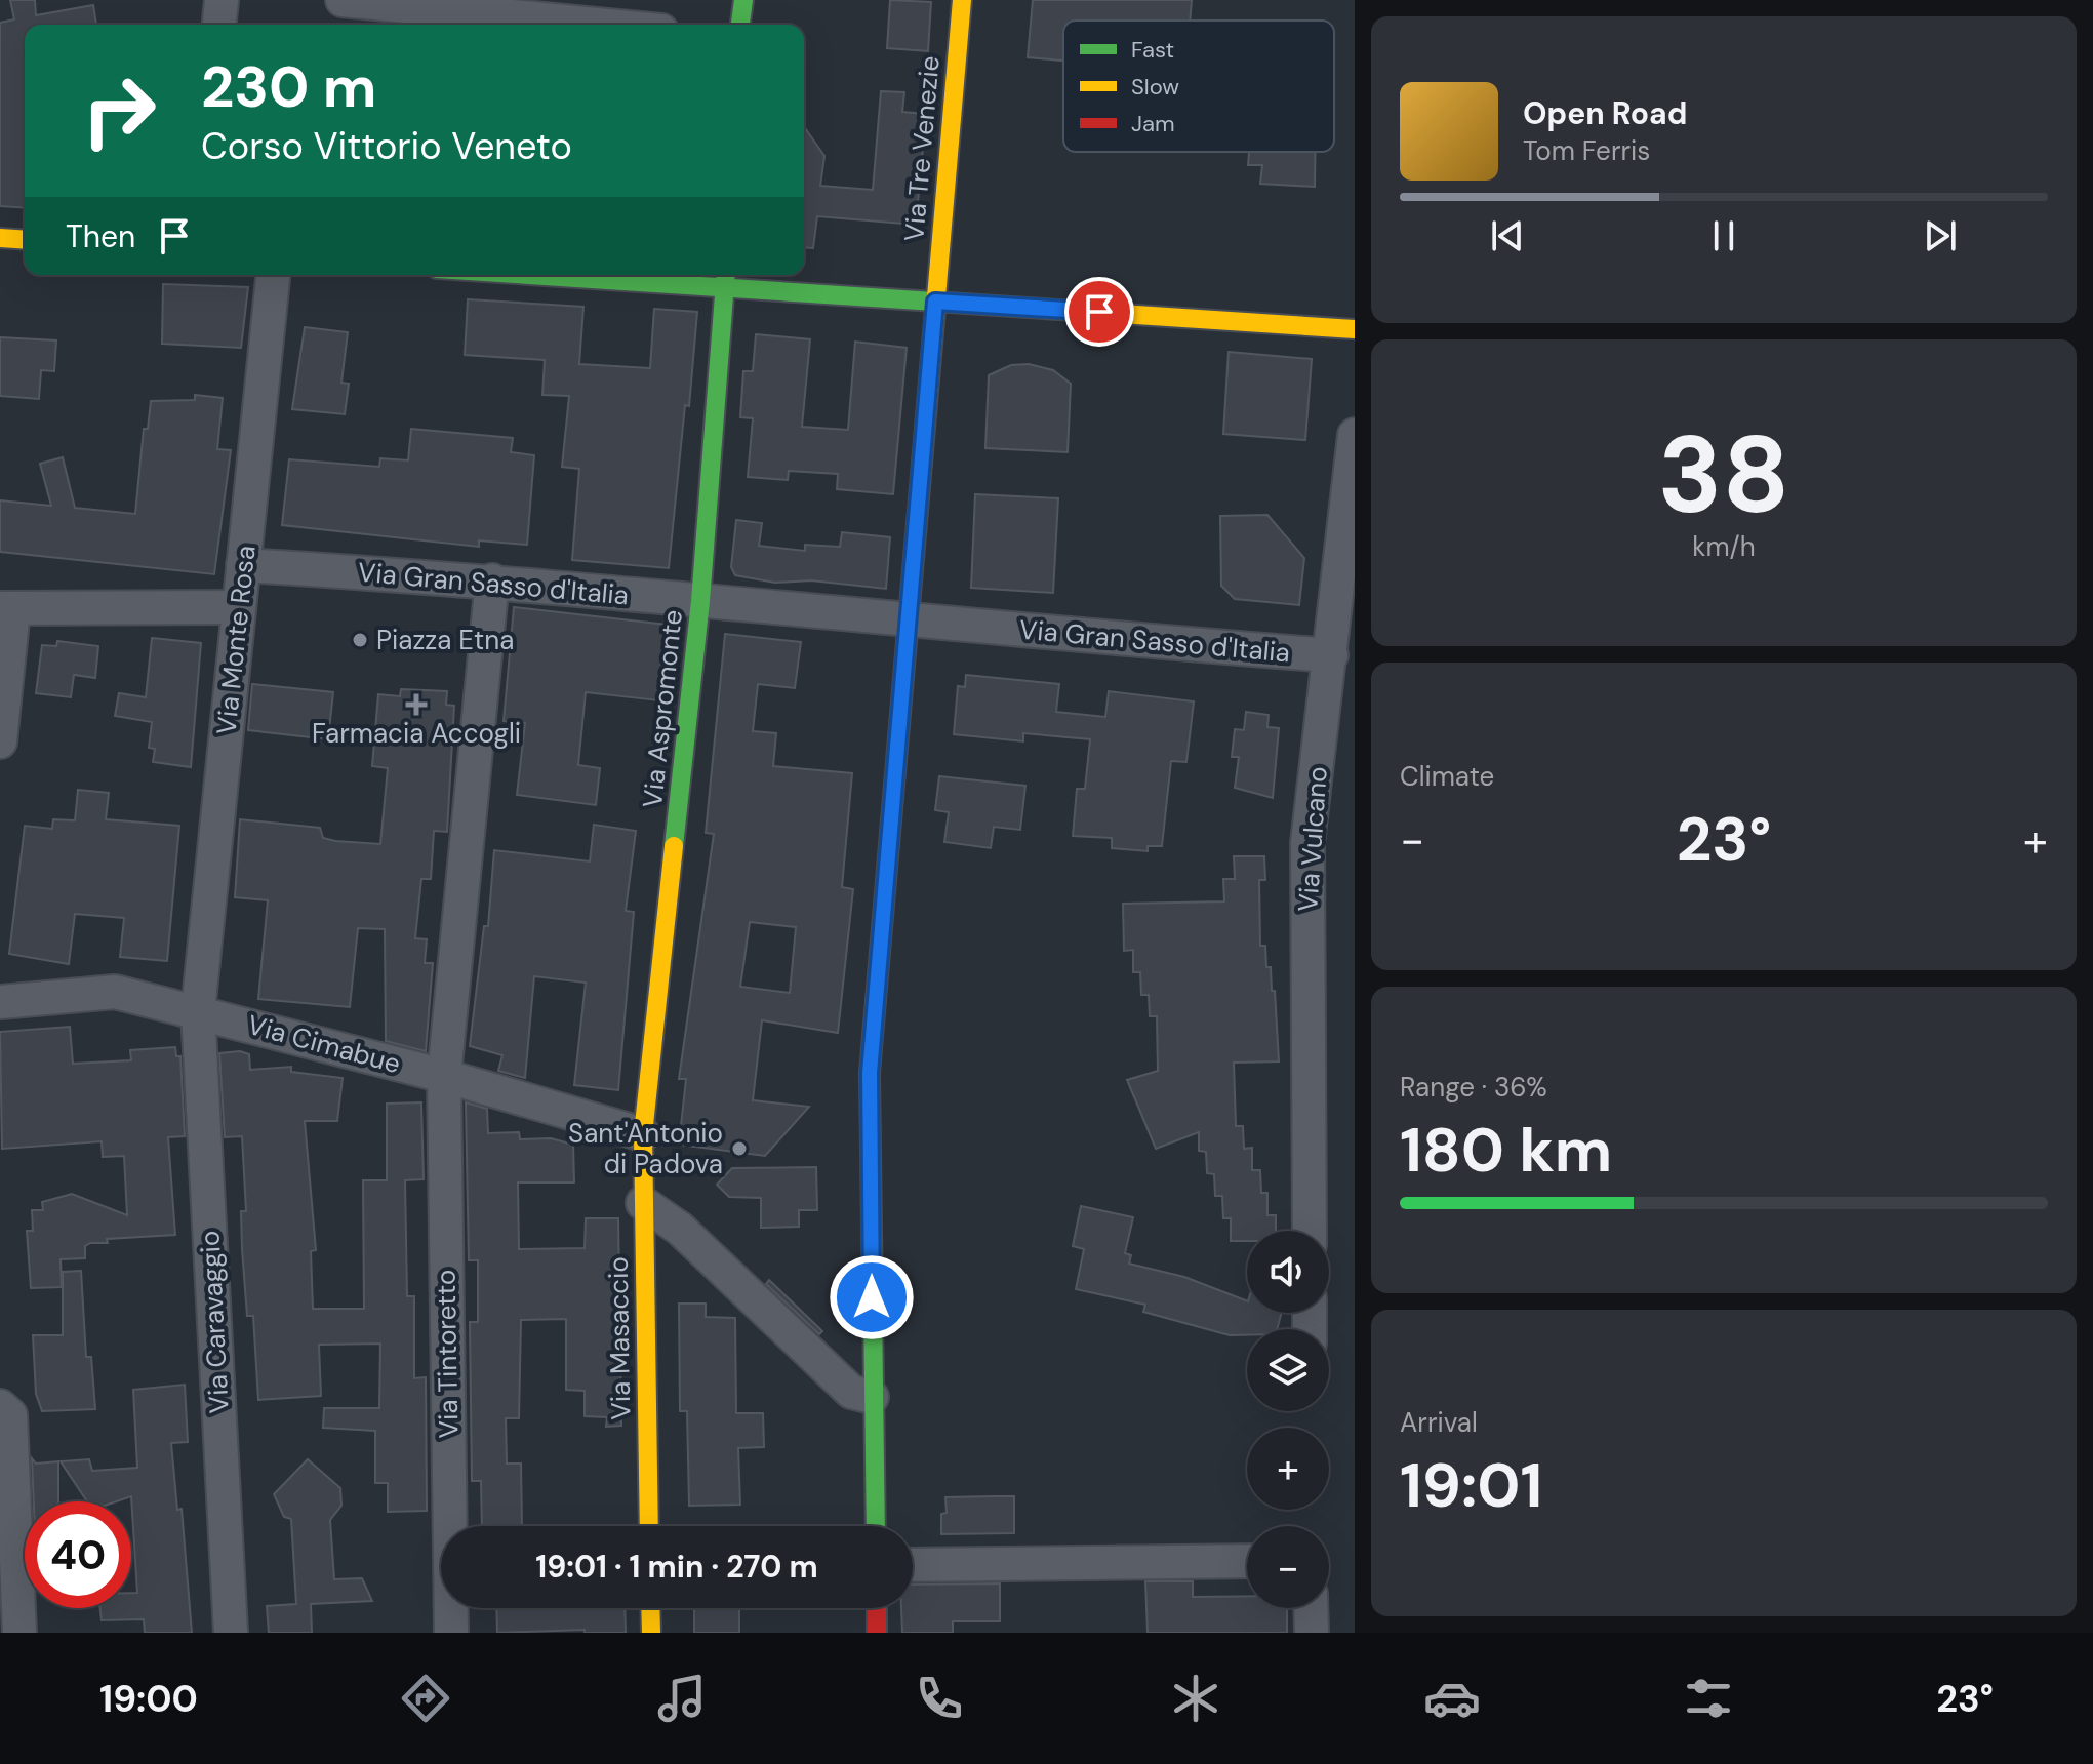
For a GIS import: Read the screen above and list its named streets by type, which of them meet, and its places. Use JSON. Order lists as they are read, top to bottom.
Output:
{
  "streets": {
    "street": [
      "Via Tre Venezie",
      "Via Gran Sasso d'Italia",
      "Via Monte Rosa",
      "Via Aspromonte",
      "Via Vulcano",
      "Via Cimabue",
      "Via Caravaggio",
      "Via Masaccio",
      "Via Tintoretto"
    ]
  },
  "crossings": [
    ["Via Tre Venezie", "Via Gran Sasso d'Italia"],
    ["Via Gran Sasso d'Italia", "Via Monte Rosa"],
    ["Via Gran Sasso d'Italia", "Via Aspromonte"],
    ["Via Gran Sasso d'Italia", "Via Vulcano"],
    ["Via Gran Sasso d'Italia", "Via Tintoretto"],
    ["Via Monte Rosa", "Via Cimabue"],
    ["Via Monte Rosa", "Via Caravaggio"],
    ["Via Aspromonte", "Via Cimabue"],
    ["Via Aspromonte", "Via Masaccio"],
    ["Via Cimabue", "Via Caravaggio"],
    ["Via Cimabue", "Via Masaccio"],
    ["Via Cimabue", "Via Tintoretto"]
  ],
  "places": {
    "other": ["Piazza Etna", "Sant'Antonio di Padova"],
    "health": ["Farmacia Accogli"]
  },
  "legend": ["Fast", "Slow", "Jam"],
  "page": {
    "turn": ["230 m", "Corso Vittorio Veneto"],
    "song": ["Open Road", "Tom Ferris"],
    "then": "Then",
    "tile": [
      ["38", "km/h"],
      "Climate",
      ["Range · 36%", "180 km"],
      ["Arrival", "19:01"]
    ],
    "heat": ["−", "23°", "+"],
    "map_buttons": ["+", "−"],
    "limit": "40",
    "trip": "19:01 · 1 min · 270 m",
    "tabs": ["19:00", "23°"]
  }
}
